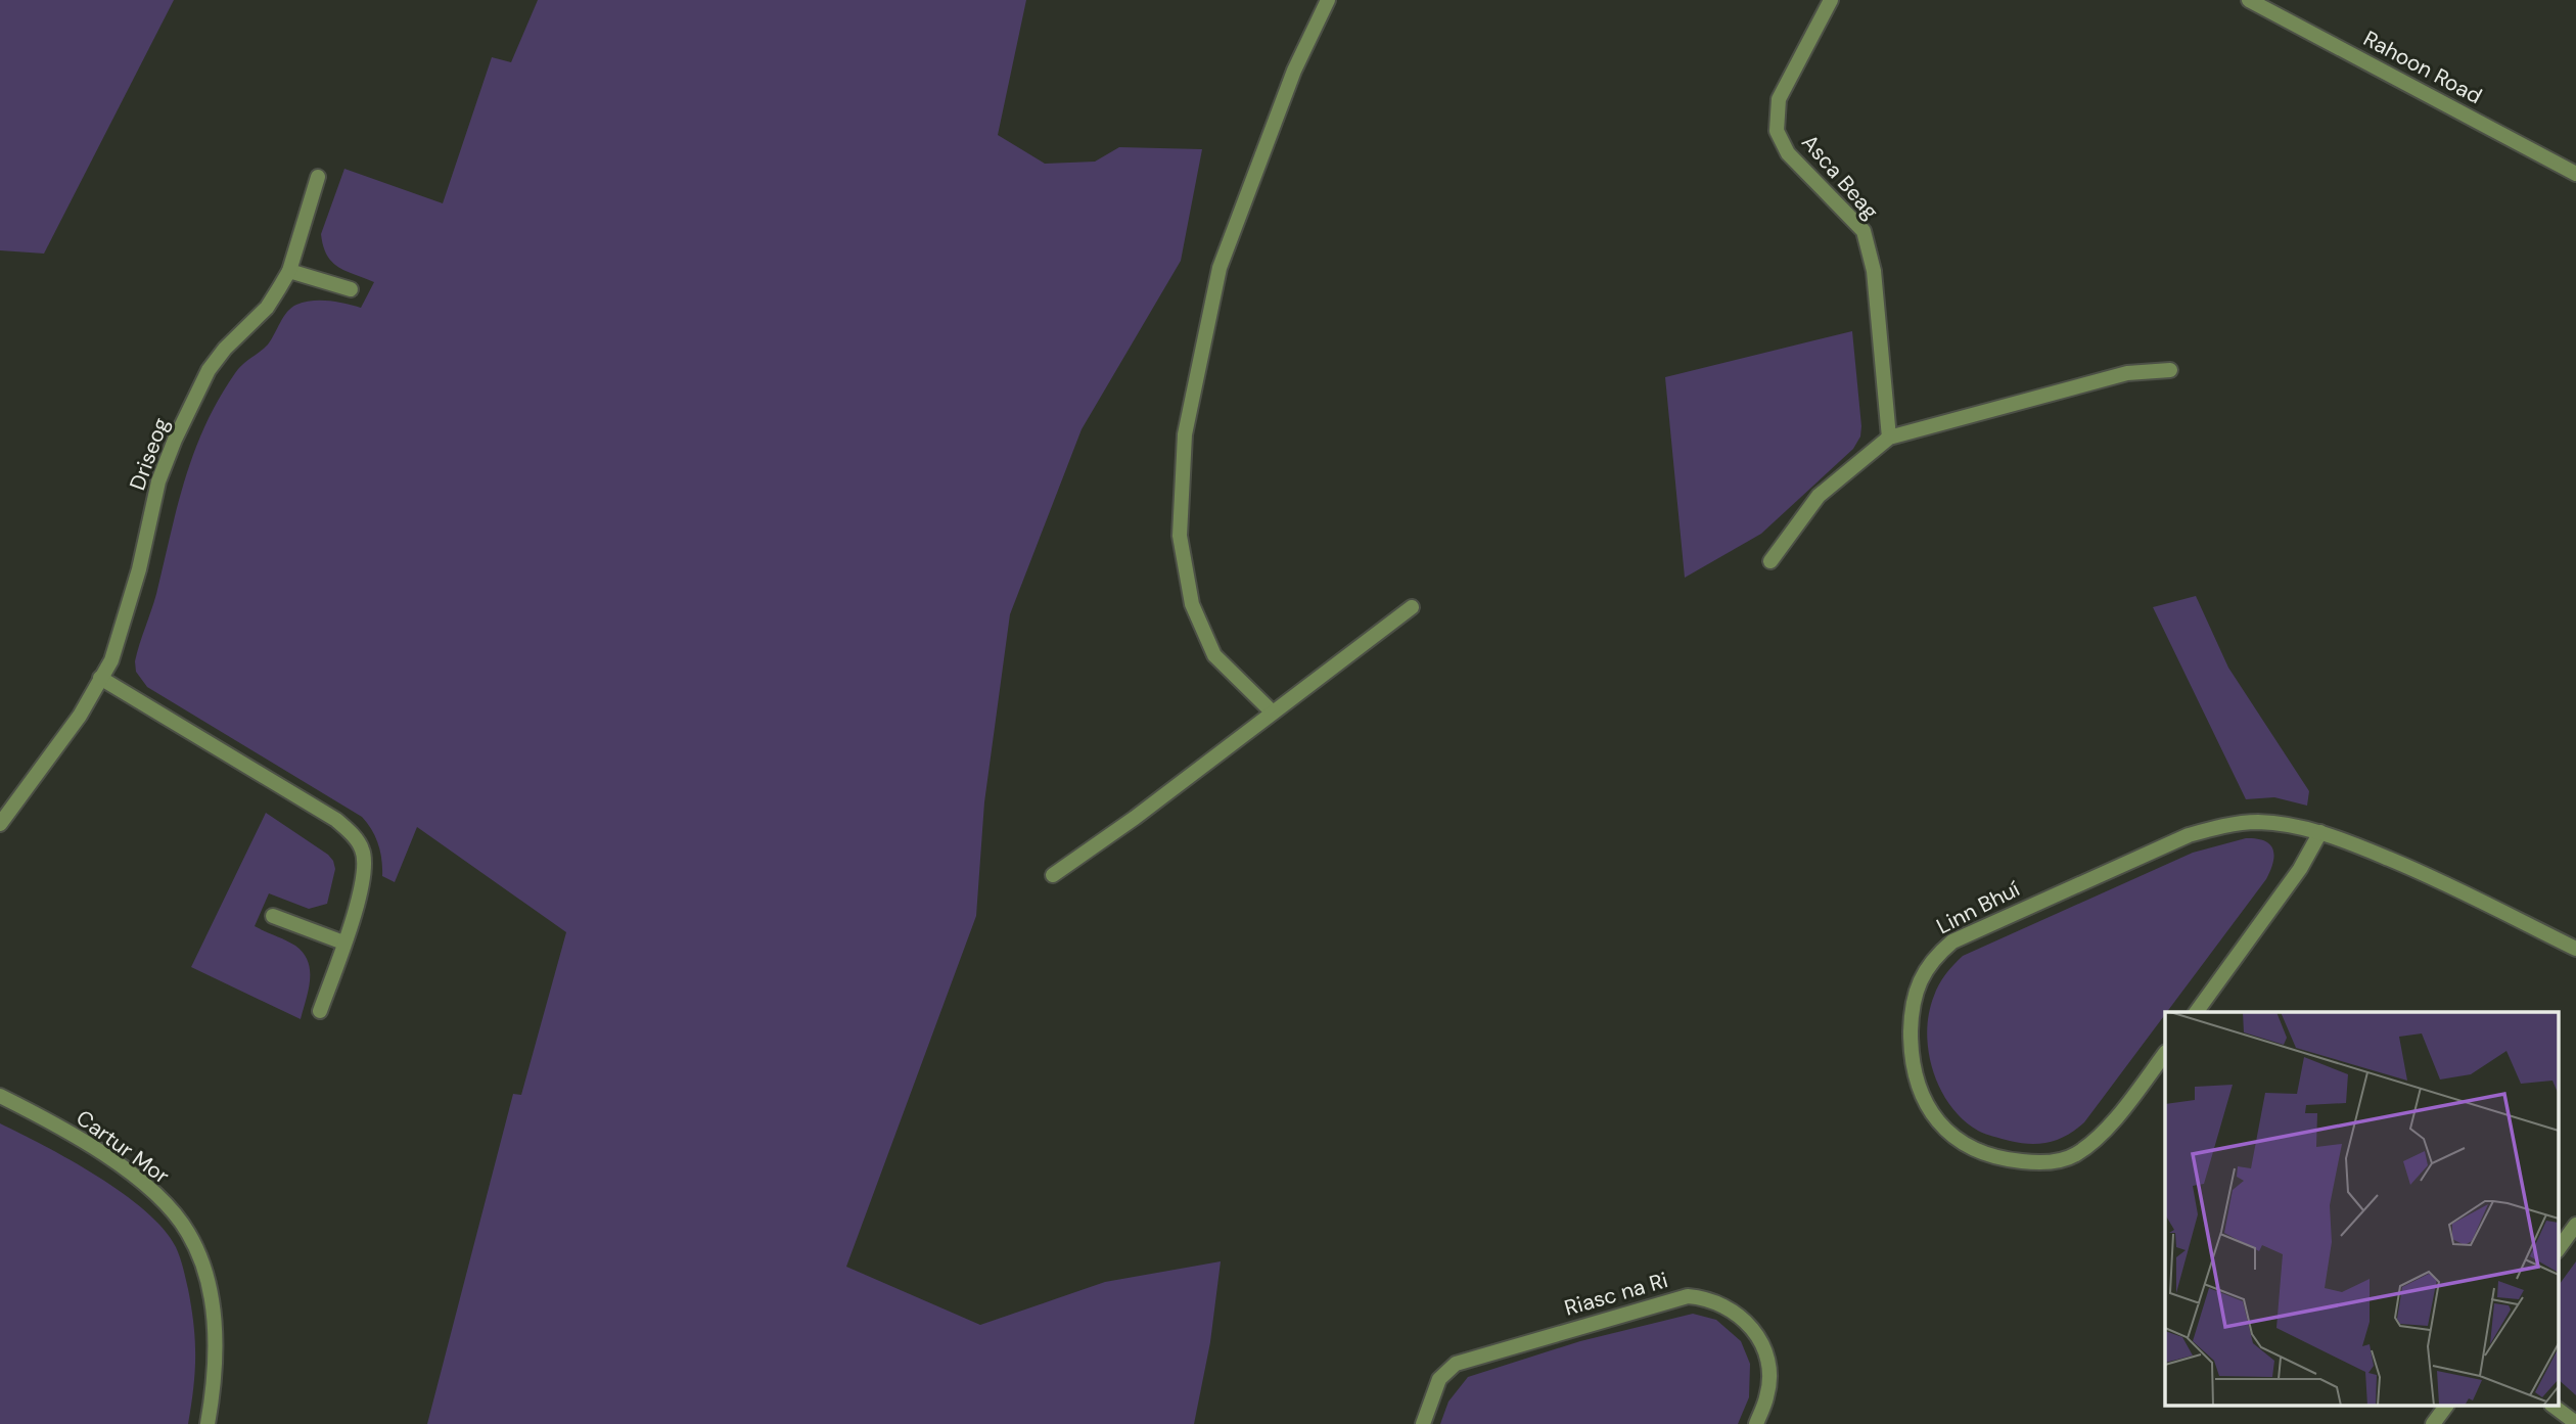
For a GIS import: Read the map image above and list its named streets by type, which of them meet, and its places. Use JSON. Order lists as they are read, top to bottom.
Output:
{
  "streets": {
    "street": [
      "Rahoon Road",
      "Asca Beag",
      "Driseog",
      "Linn Bhuí",
      "Cartur Mor",
      "Riasc na Ri"
    ]
  }
}
